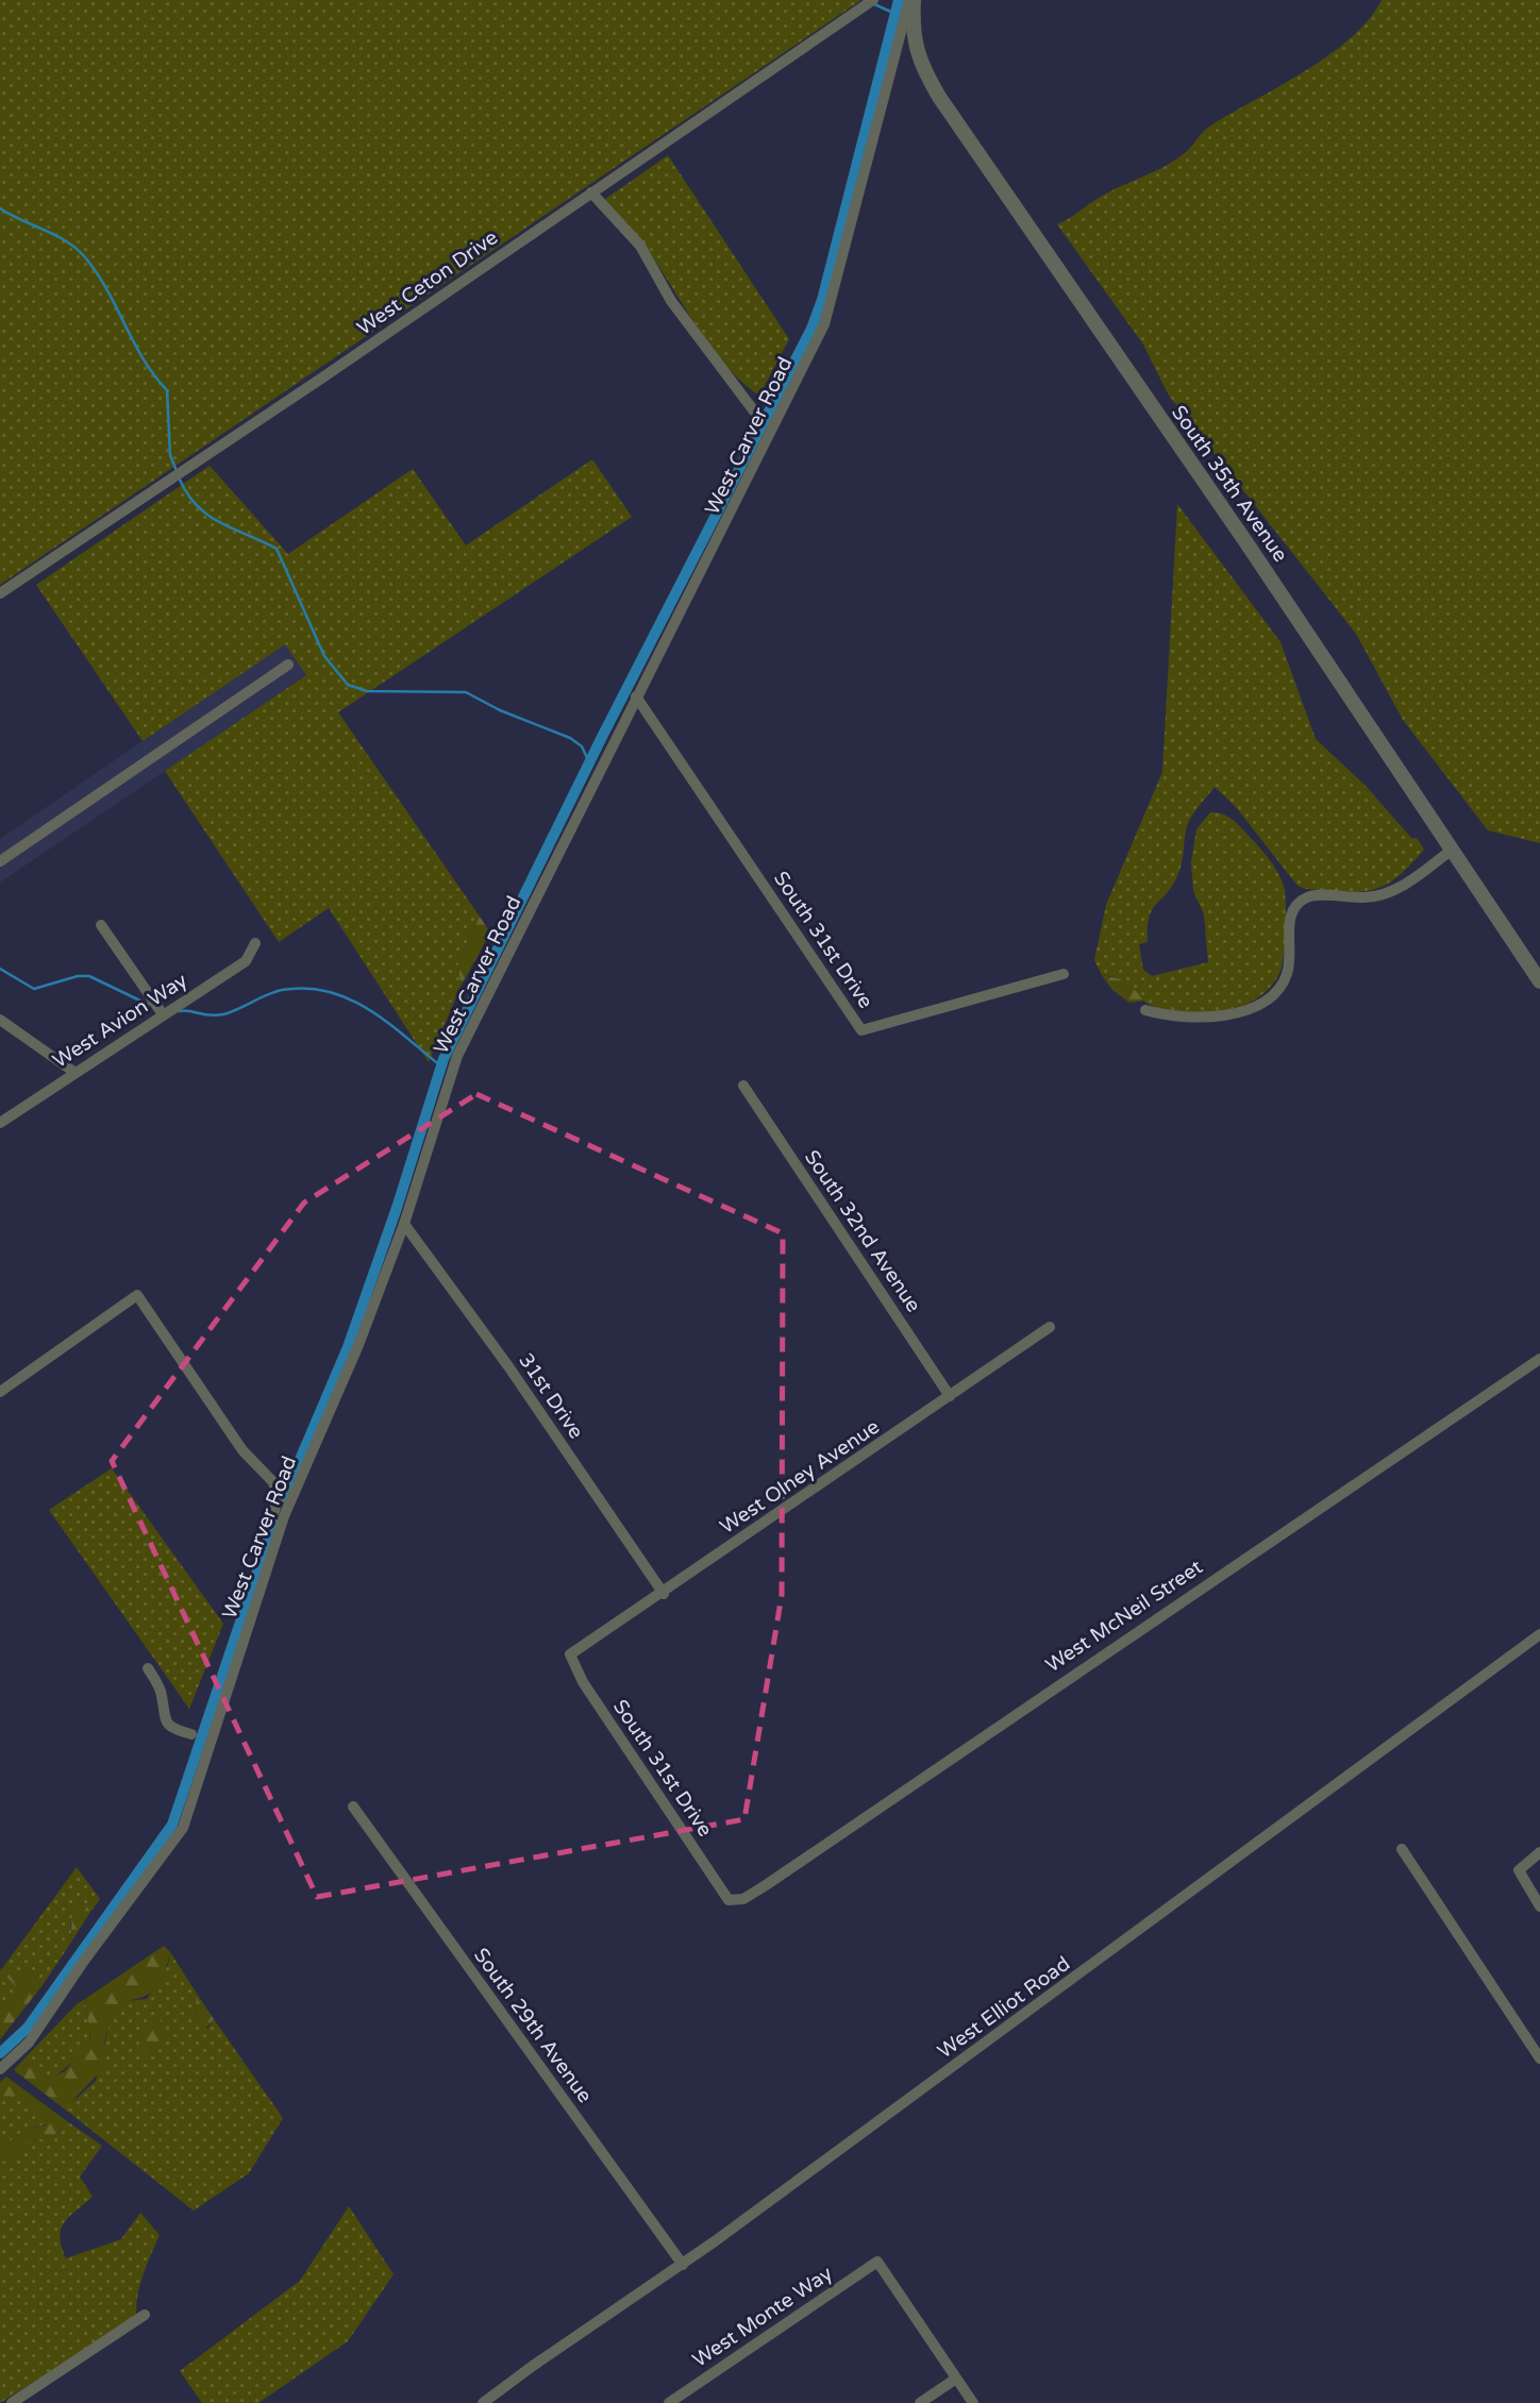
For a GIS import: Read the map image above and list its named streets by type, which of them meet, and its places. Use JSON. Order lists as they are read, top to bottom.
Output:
{
  "streets": {
    "street": [
      "West Ceton Drive",
      "West Carver Road",
      "South 35th Avenue",
      "South 31st Drive",
      "West Avion Way",
      "South 32nd Avenue",
      "31st Drive",
      "West Olney Avenue",
      "West McNeil Street",
      "West Elliot Road",
      "South 29th Avenue",
      "West Monte Way"
    ]
  },
  "crossings": [
    ["West Carver Road", "South 35th Avenue"],
    ["West Carver Road", "South 31st Drive"],
    ["West Carver Road", "31st Drive"],
    ["South 31st Drive", "West Olney Avenue"],
    ["South 31st Drive", "West McNeil Street"],
    ["South 32nd Avenue", "West Olney Avenue"],
    ["31st Drive", "West Olney Avenue"],
    ["West Elliot Road", "South 29th Avenue"]
  ]
}
